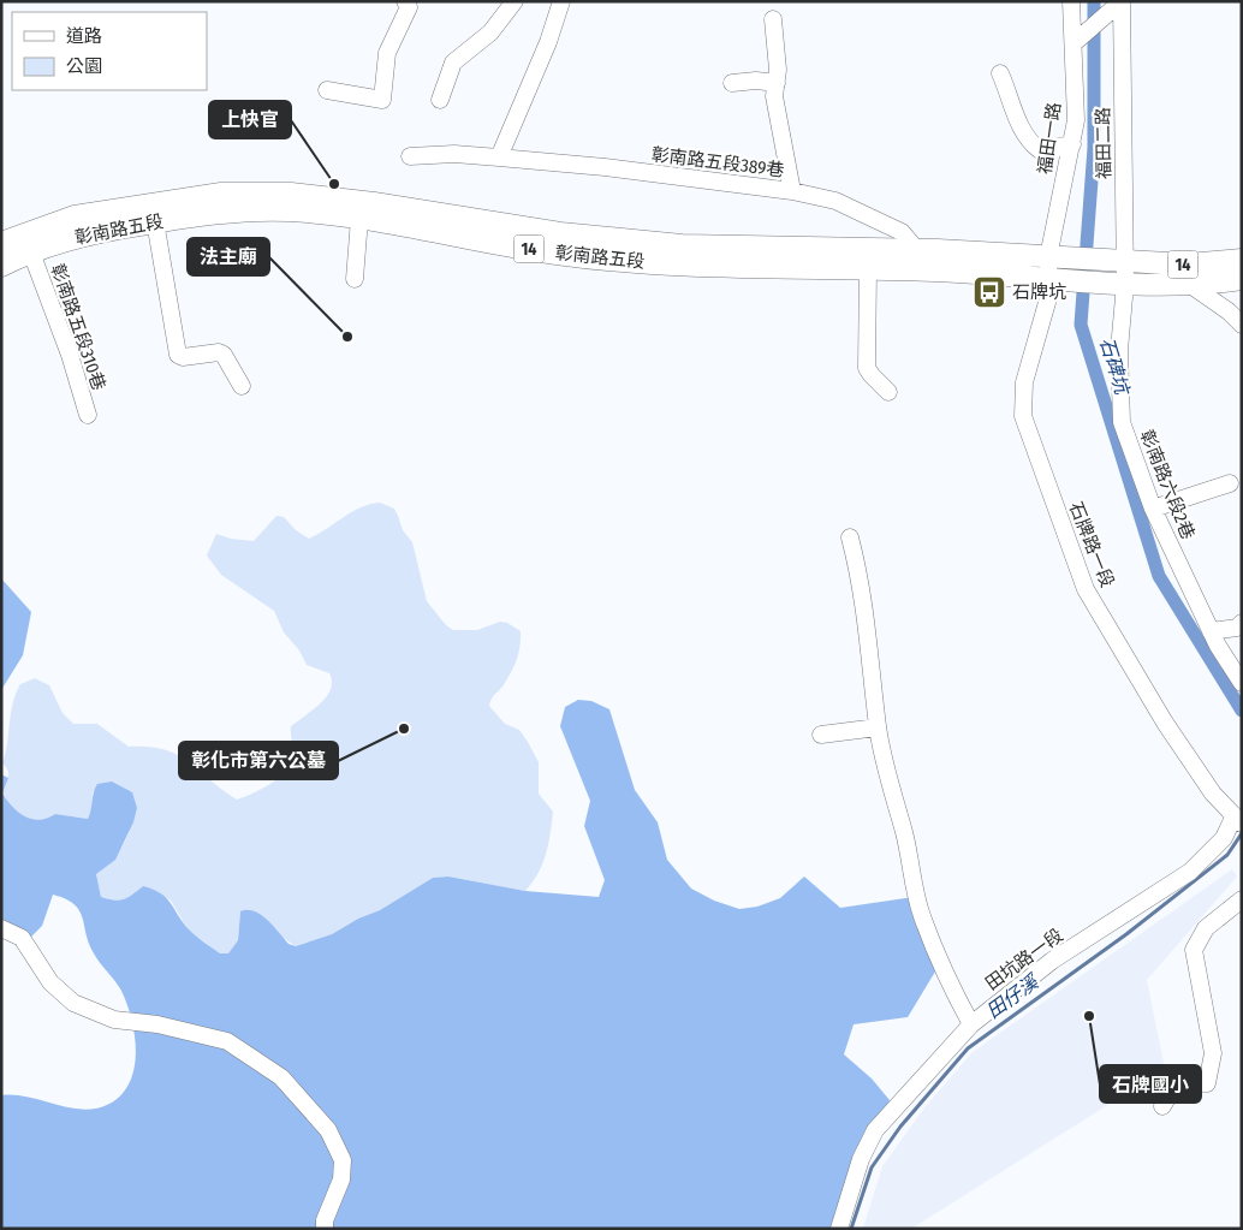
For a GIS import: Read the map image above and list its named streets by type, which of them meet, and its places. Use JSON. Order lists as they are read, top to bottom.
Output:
{
  "streets": {
    "main road": ["彰南路五段", "14"],
    "street": [
      "福田一路",
      "福田二路",
      "彰南路五段389巷",
      "彰南路五段310巷",
      "彰南路六段2巷",
      "石牌路一段",
      "田坑路一段"
    ]
  },
  "crossings": [
    ["福田一路", "彰南路五段"],
    ["福田一路", "14"],
    ["福田一路", "石牌路一段"],
    ["福田二路", "14"],
    ["福田二路", "彰南路六段2巷"],
    ["彰南路五段389巷", "彰南路五段"],
    ["彰南路五段", "14"],
    ["彰南路五段", "彰南路五段310巷"],
    ["彰南路五段", "石牌路一段"],
    ["14", "彰南路六段2巷"],
    ["14", "石牌路一段"],
    ["石牌路一段", "田坑路一段"]
  ],
  "water": ["石碑坑", "田仔溪"],
  "places": {
    "other": [
      "上快官",
      "法主廟",
      "彰化市第六公墓",
      "石牌國小"
    ],
    "bus stop": ["石牌坑"]
  },
  "legend": ["道路", "公園"]
}
